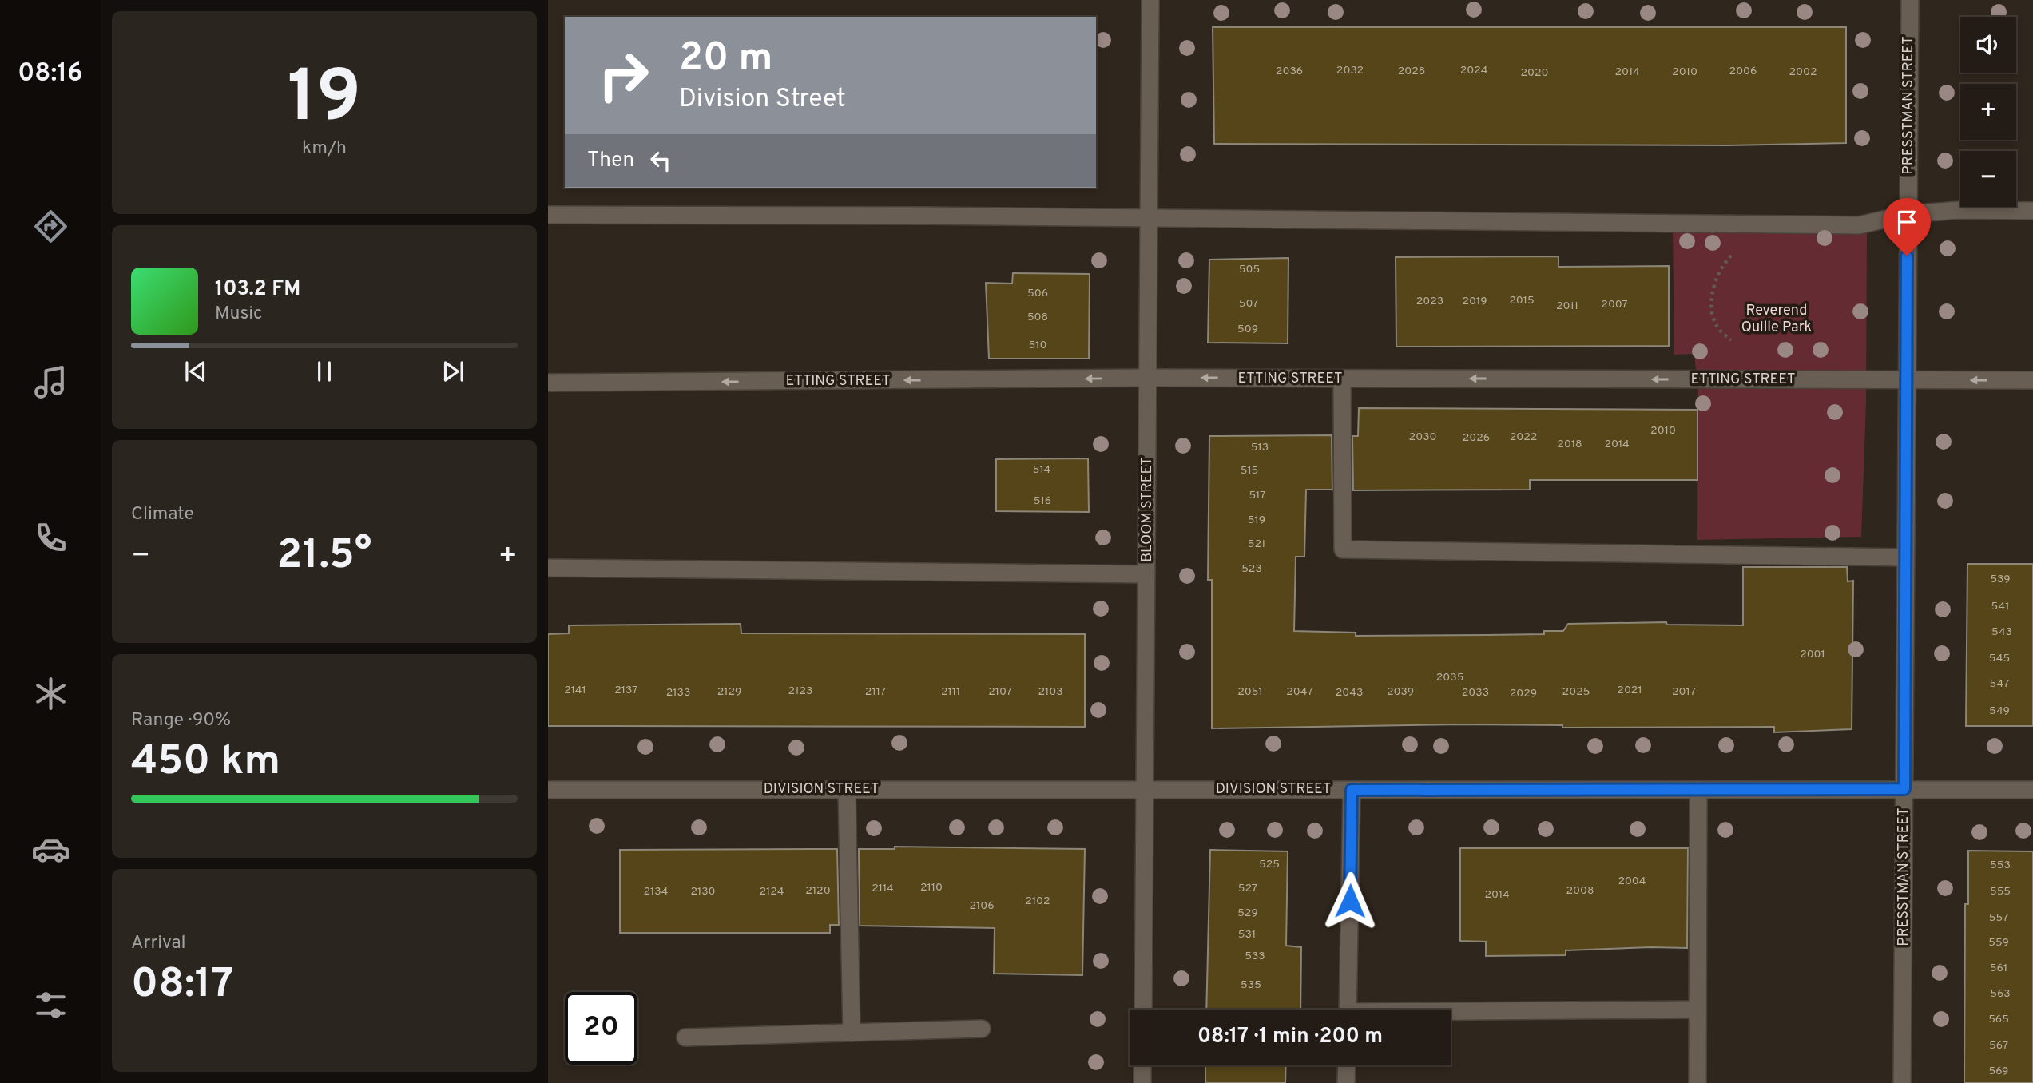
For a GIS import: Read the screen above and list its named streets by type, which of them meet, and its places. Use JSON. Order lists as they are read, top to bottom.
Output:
{
  "streets": {
    "street": [
      "PRESSTMAN STREET",
      "ETTING STREET",
      "BLOOM STREET",
      "DIVISION STREET"
    ]
  },
  "crossings": [
    ["PRESSTMAN STREET", "ETTING STREET"],
    ["PRESSTMAN STREET", "DIVISION STREET"],
    ["ETTING STREET", "BLOOM STREET"],
    ["BLOOM STREET", "DIVISION STREET"]
  ],
  "one_way": ["ETTING STREET"],
  "parks": ["Reverend Quille Park"],
  "house_numbers": [
    "2032",
    "2024",
    "2036",
    "2028",
    "2006",
    "2014",
    "2010",
    "2002",
    "2020",
    "505",
    "506",
    "2015",
    "2023",
    "2019",
    "507",
    "2007",
    "2011",
    "508",
    "509",
    "510",
    "2010",
    "2030",
    "2022",
    "2026",
    "2018",
    "2014",
    "513",
    "514",
    "515",
    "517",
    "516",
    "519",
    "521",
    "523",
    "539",
    "541",
    "543",
    "2001",
    "545",
    "2035",
    "547",
    "2141",
    "2137",
    "2021",
    "2123",
    "2129",
    "2117",
    "2111",
    "2107",
    "2103",
    "2051",
    "2047",
    "2039",
    "2025",
    "2017",
    "2133",
    "2043",
    "2033",
    "2029",
    "549",
    "525",
    "553",
    "2004",
    "2110",
    "2114",
    "527",
    "2120",
    "2008",
    "2134",
    "2130",
    "2124",
    "555",
    "2014",
    "2102",
    "2106",
    "529",
    "557",
    "531",
    "559",
    "533",
    "561",
    "535",
    "563",
    "565",
    "567",
    "569"
  ],
  "page": {
    "tabs": "08:16",
    "tile": [
      ["19", "km/h"],
      "Climate",
      ["Range · 90%", "450 km"],
      ["Arrival", "08:17"]
    ],
    "map_buttons": ["+", "−"],
    "turn": ["20 m", "Division Street"],
    "then": "Then",
    "song": ["103.2 FM", "Music"],
    "heat": ["−", "21.5°", "+"],
    "limit": "20",
    "trip": "08:17 · 1 min · 200 m"
  }
}
